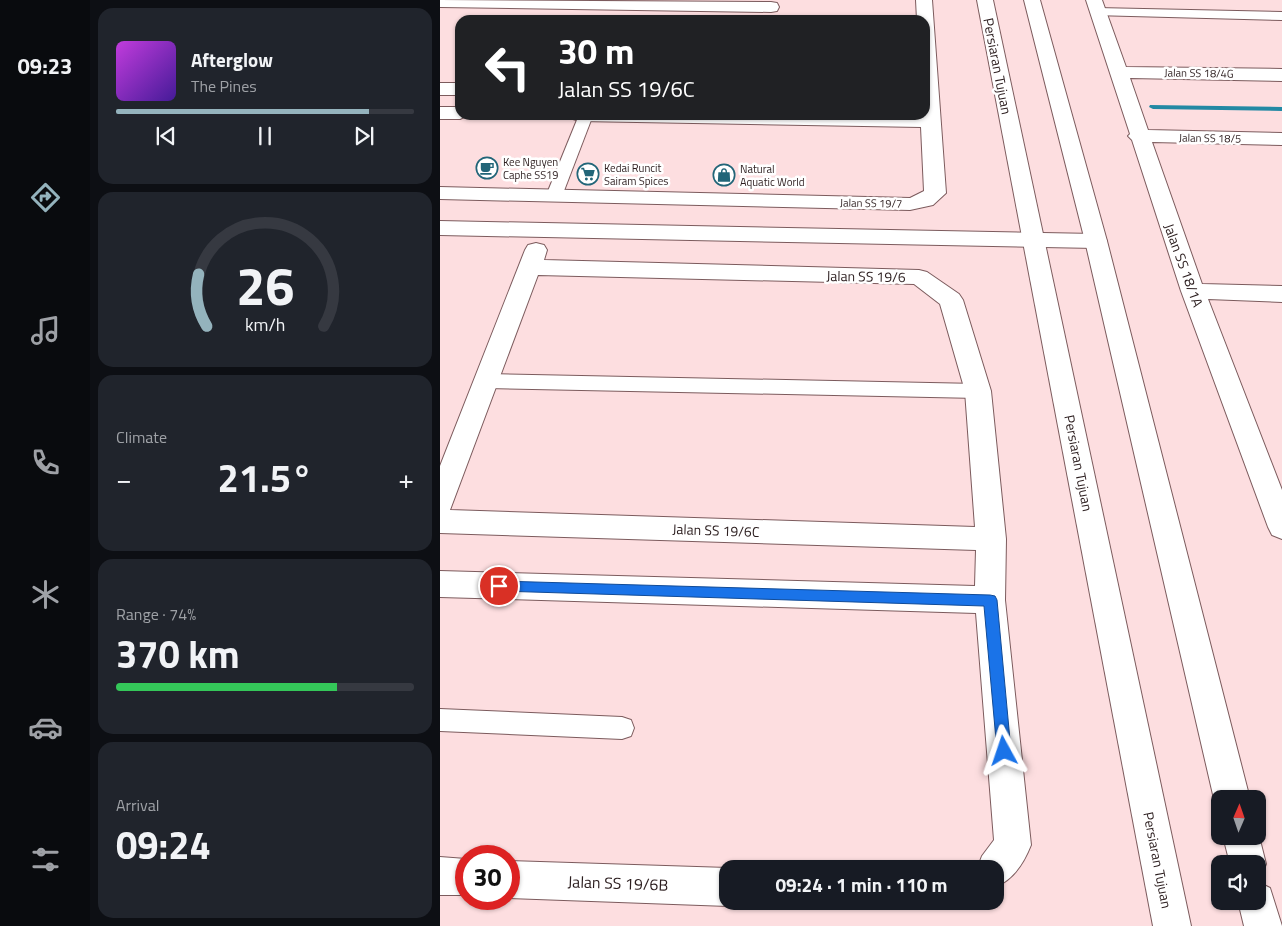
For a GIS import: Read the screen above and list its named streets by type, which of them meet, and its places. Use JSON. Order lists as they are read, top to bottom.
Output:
{
  "streets": {
    "street": [
      "Persiaran Tujuan",
      "Jalan SS 18/4G",
      "Jalan SS 18/5",
      "Jalan SS 19/7",
      "Jalan SS 18/1A",
      "Jalan SS 19/6",
      "Jalan SS 19/6C",
      "Jalan SS 19/6B"
    ]
  },
  "crossings": [
    ["Jalan SS 18/4G", "Jalan SS 18/1A"],
    ["Jalan SS 18/5", "Jalan SS 18/1A"],
    ["Jalan SS 19/6", "Jalan SS 19/6C"]
  ],
  "places": {
    "cafe": ["Kee Nguyen Caphe SS19"],
    "supermarket": ["Kedai Runcit Sairam Spices"],
    "shop": ["Natural Aquatic World"]
  },
  "north": "top",
  "page": {
    "tabs": "09:23",
    "turn": ["30 m", "Jalan SS 19/6C"],
    "song": ["Afterglow", "The Pines"],
    "tile": [
      "Climate",
      ["Range · 74%", "370 km"],
      ["Arrival", "09:24"]
    ],
    "heat": ["−", "21.5°", "+"],
    "limit": "30",
    "trip": "09:24 · 1 min · 110 m",
    "gauge": ["26", "km/h"]
  }
}
